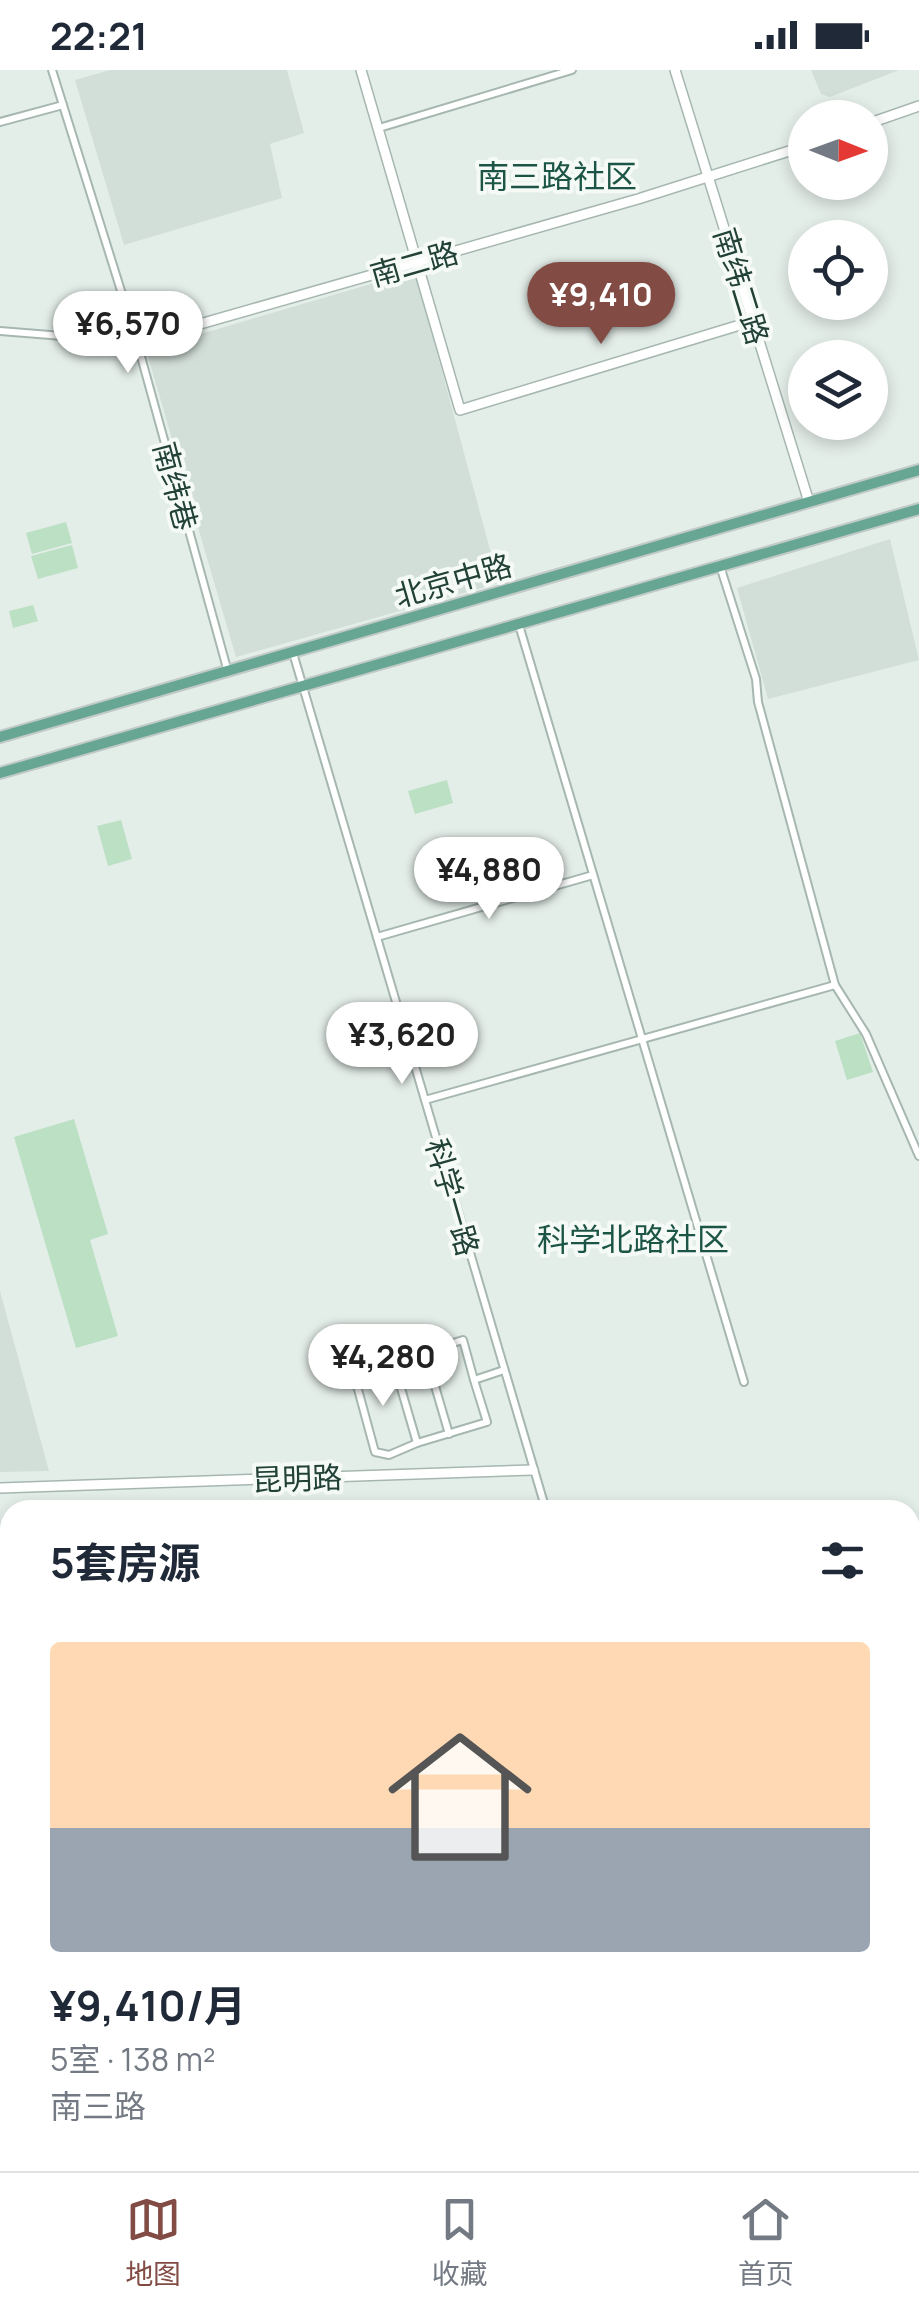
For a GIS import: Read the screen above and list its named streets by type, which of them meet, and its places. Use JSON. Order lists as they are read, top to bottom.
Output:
{
  "streets": {
    "main road": ["北京中路"],
    "street": [
      "南二路",
      "南纬二路",
      "南纬巷",
      "科学一路",
      "昆明路"
    ]
  },
  "crossings": [
    ["南二路", "南纬二路"],
    ["南二路", "南纬巷"],
    ["南纬二路", "北京中路"],
    ["南纬巷", "北京中路"],
    ["北京中路", "科学一路"],
    ["科学一路", "昆明路"]
  ],
  "districts": ["南三路社区", "科学北路社区"],
  "north": "right",
  "page": {
    "status": "22:21",
    "price": [
      "¥9,410",
      "¥6,570",
      "¥4,880",
      "¥3,620",
      "¥4,280"
    ],
    "heading": "5套房源",
    "list": [
      {
        "name": "¥9,410/月",
        "note": "5室 · 138 m² · 南三路"
      }
    ],
    "tabs": ["地图", "收藏", "首页"]
  }
}
